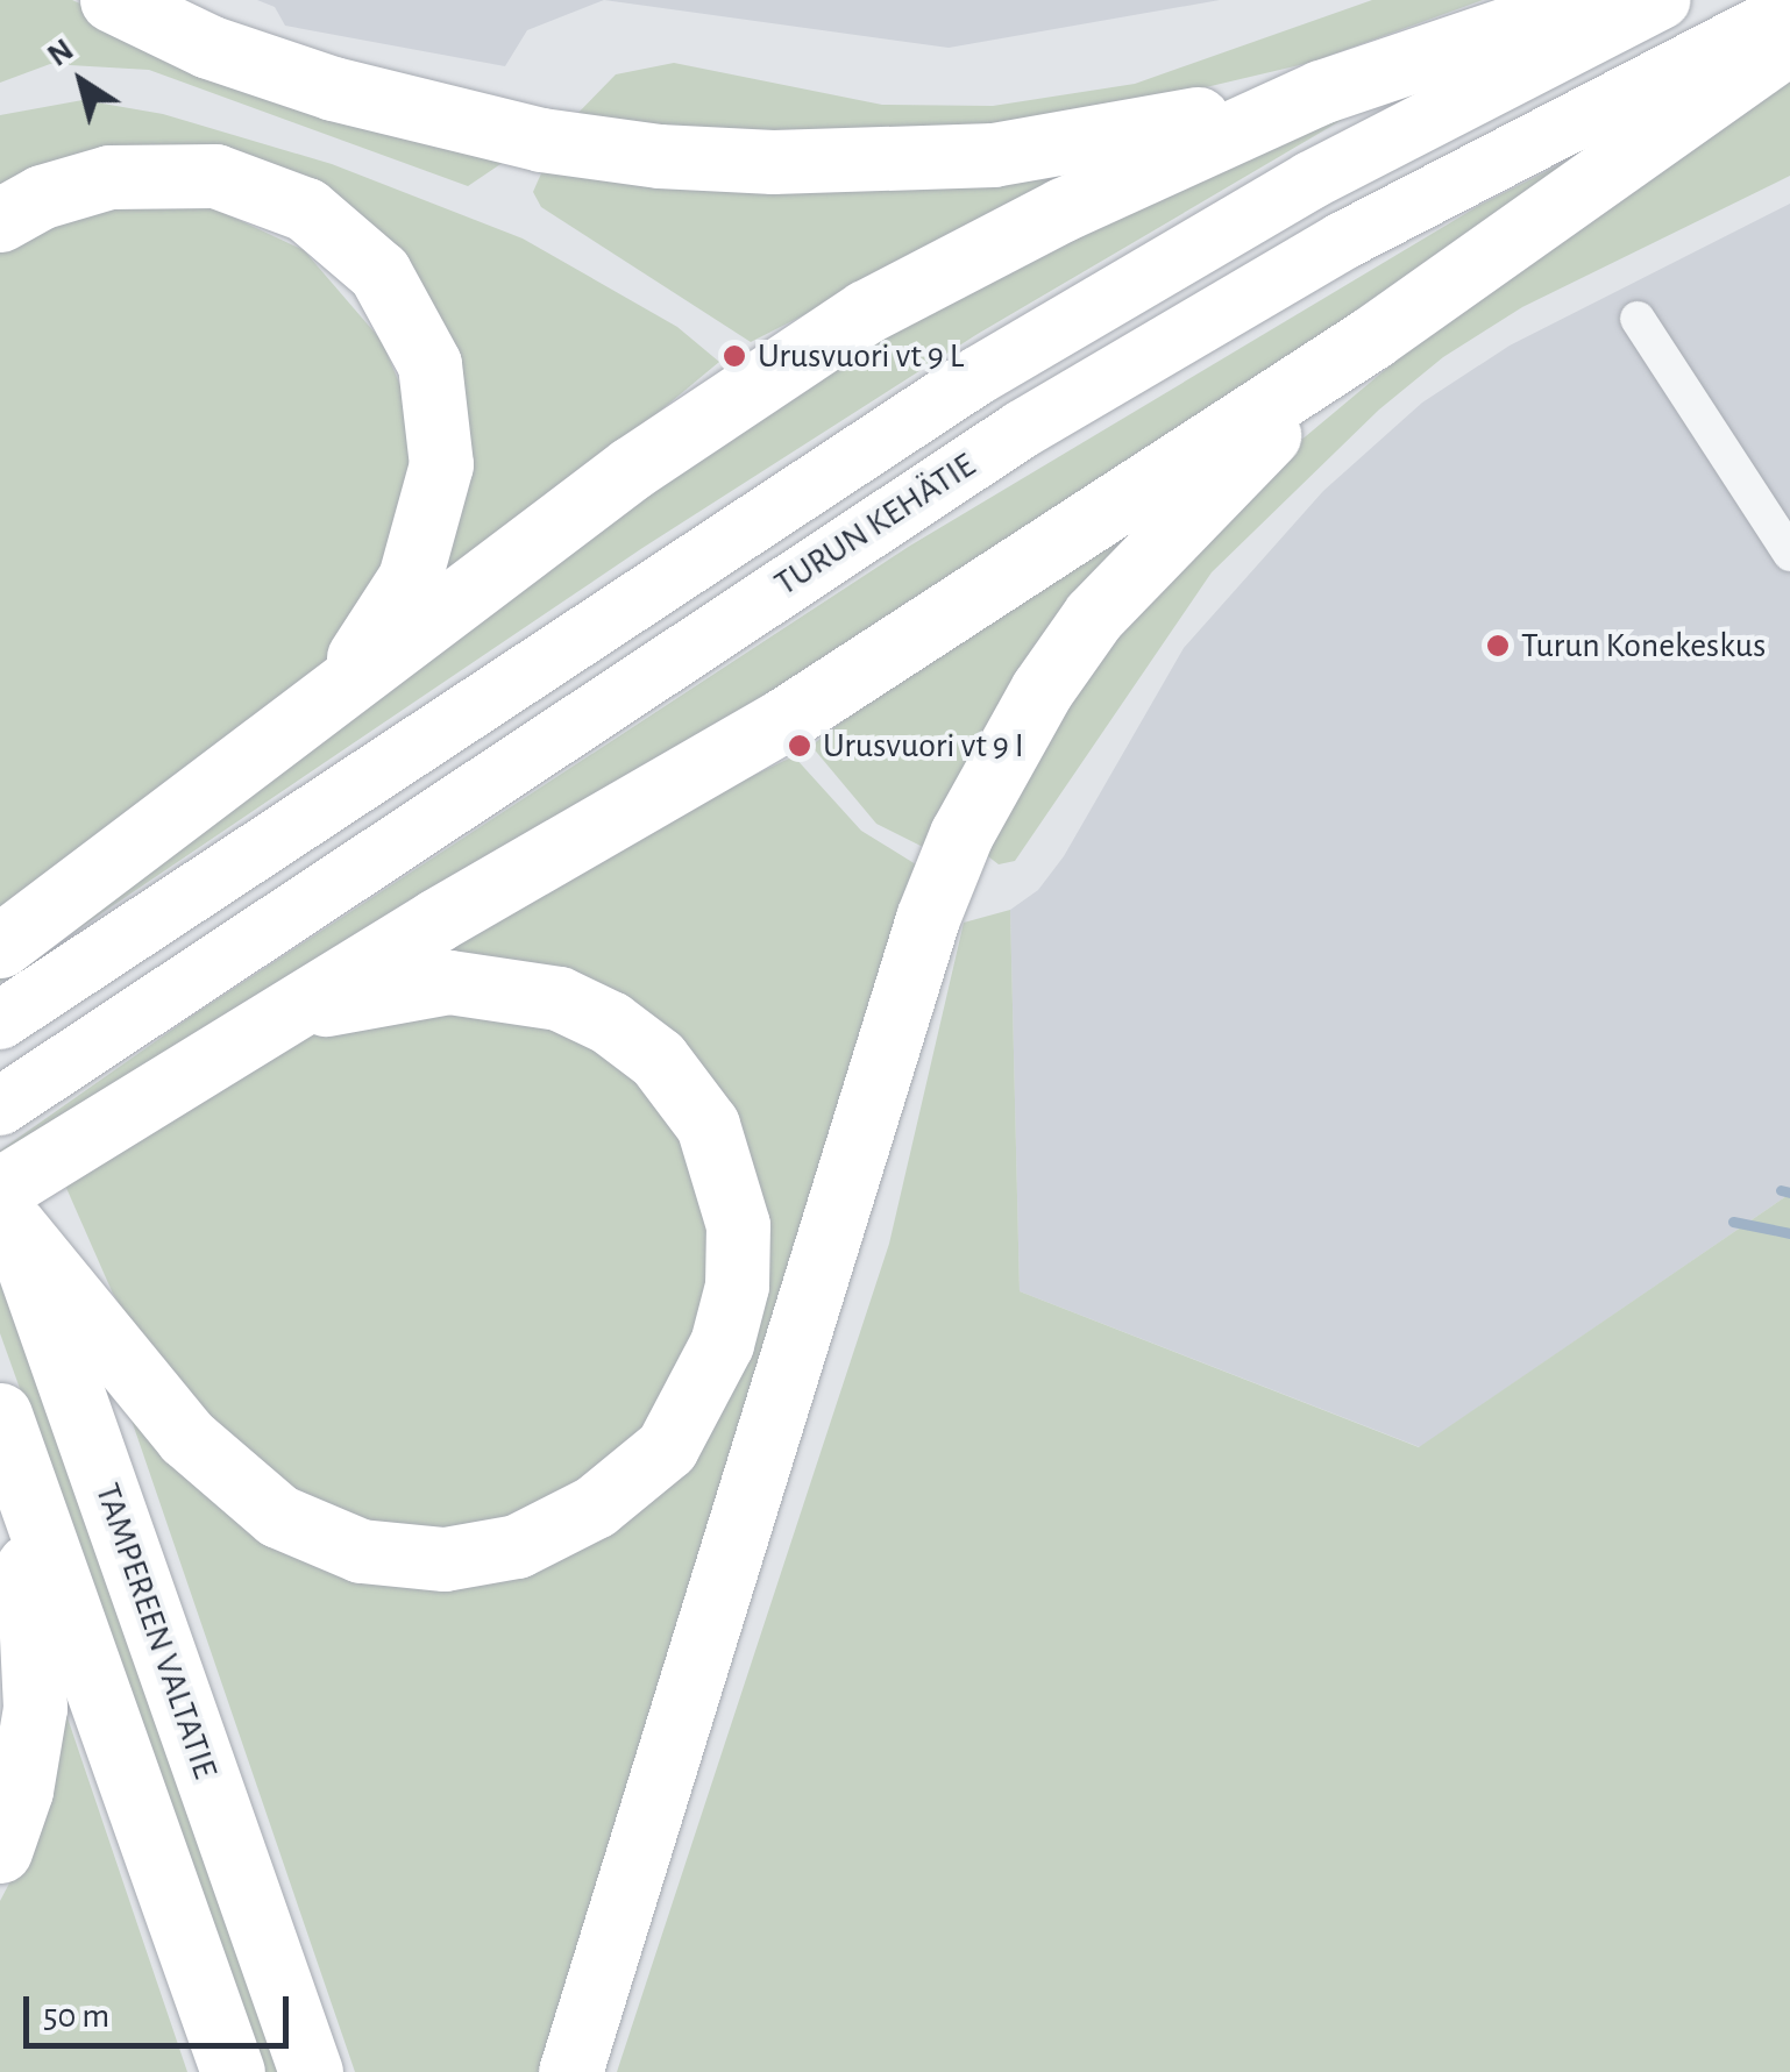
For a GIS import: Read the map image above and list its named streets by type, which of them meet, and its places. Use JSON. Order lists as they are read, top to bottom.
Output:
{
  "streets": {
    "highway": ["TURUN KEHÄTIE", "TAMPEREEN VALTATIE"]
  },
  "places": ["Urusvuori vt 9 L", "Turun Konekeskus", "Urusvuori vt 9 I"],
  "scale_bar": "50 m",
  "north": "top left"
}
